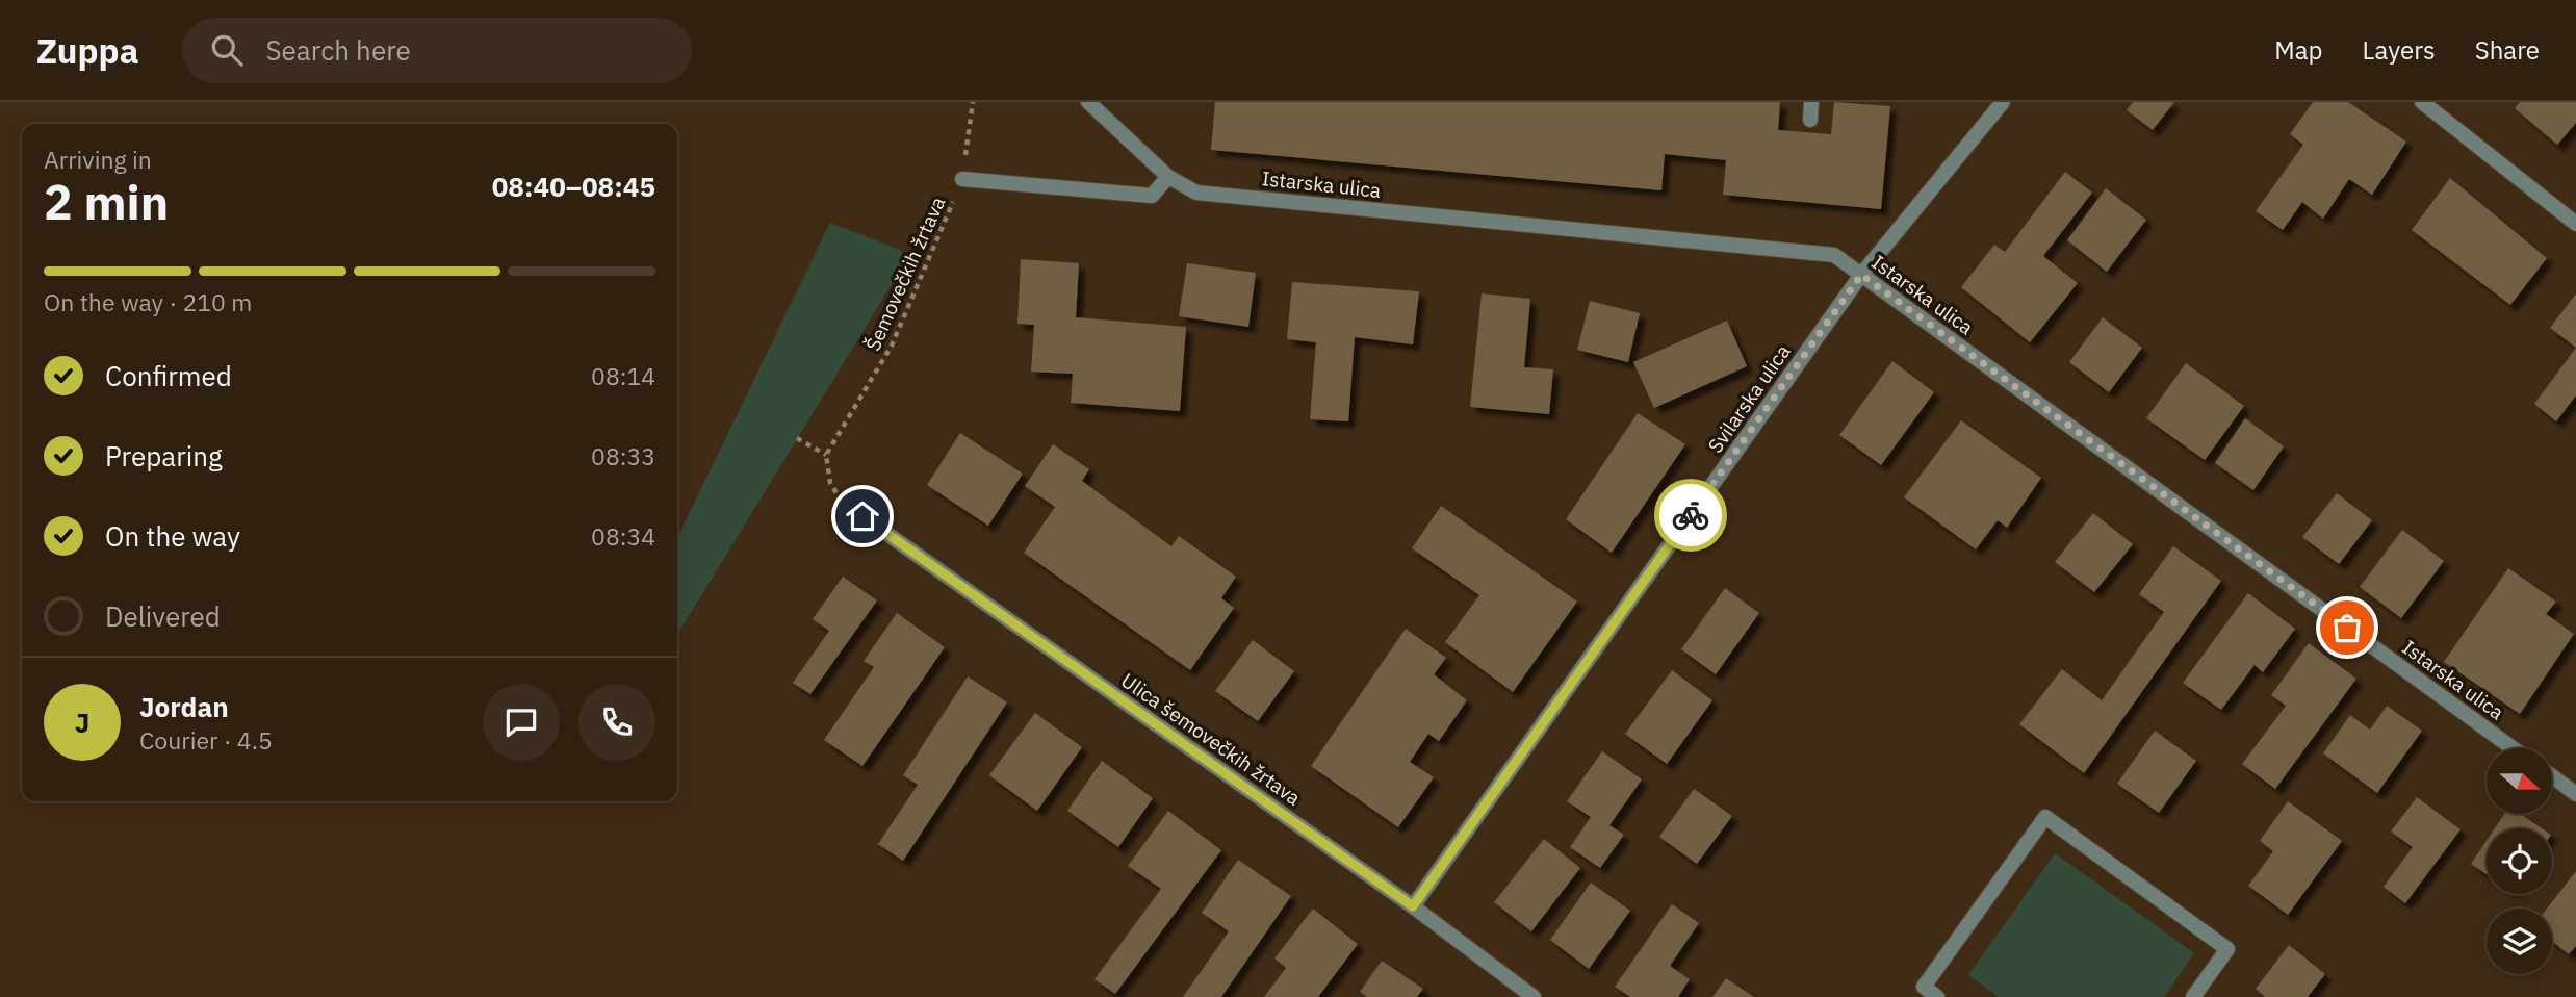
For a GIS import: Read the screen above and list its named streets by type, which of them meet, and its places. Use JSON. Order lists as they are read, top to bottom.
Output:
{
  "streets": {
    "street": ["Istarska ulica", "Svilarska ulica", "Ulica šemovečkih žrtava"],
    "path": ["Šemovečkih žrtava"]
  },
  "crossings": [
    ["Istarska ulica", "Svilarska ulica"],
    ["Svilarska ulica", "Ulica šemovečkih žrtava"]
  ],
  "north": "right",
  "page": {
    "header": "Zuppa",
    "search": "Search here",
    "nav": ["Map", "Layers", "Share"],
    "heading": ["2 min", "Arriving in", "08:40–08:45"],
    "panel": ["Jordan", "Courier · 4.5"],
    "bar": "On the way · 210 m",
    "list": [
      ["Confirmed", "08:14"],
      ["Preparing", "08:33"],
      ["On the way", "08:34"],
      "Delivered"
    ],
    "round": "J"
  }
}
